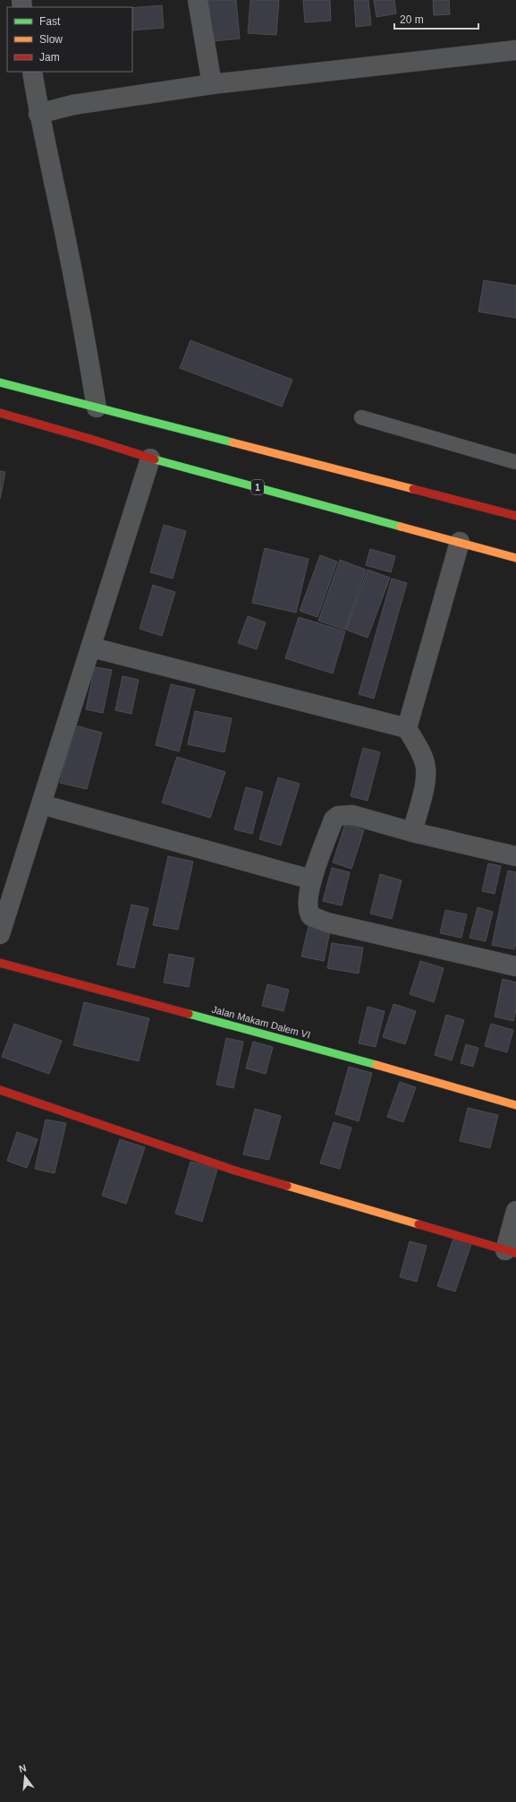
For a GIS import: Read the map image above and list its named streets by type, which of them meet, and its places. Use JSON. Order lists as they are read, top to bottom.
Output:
{
  "streets": {
    "main road": ["1", "Jalan Makam Dalem VI"]
  },
  "legend": ["Fast", "Slow", "Jam"],
  "scale_bar": "20 m",
  "north": "top"
}
